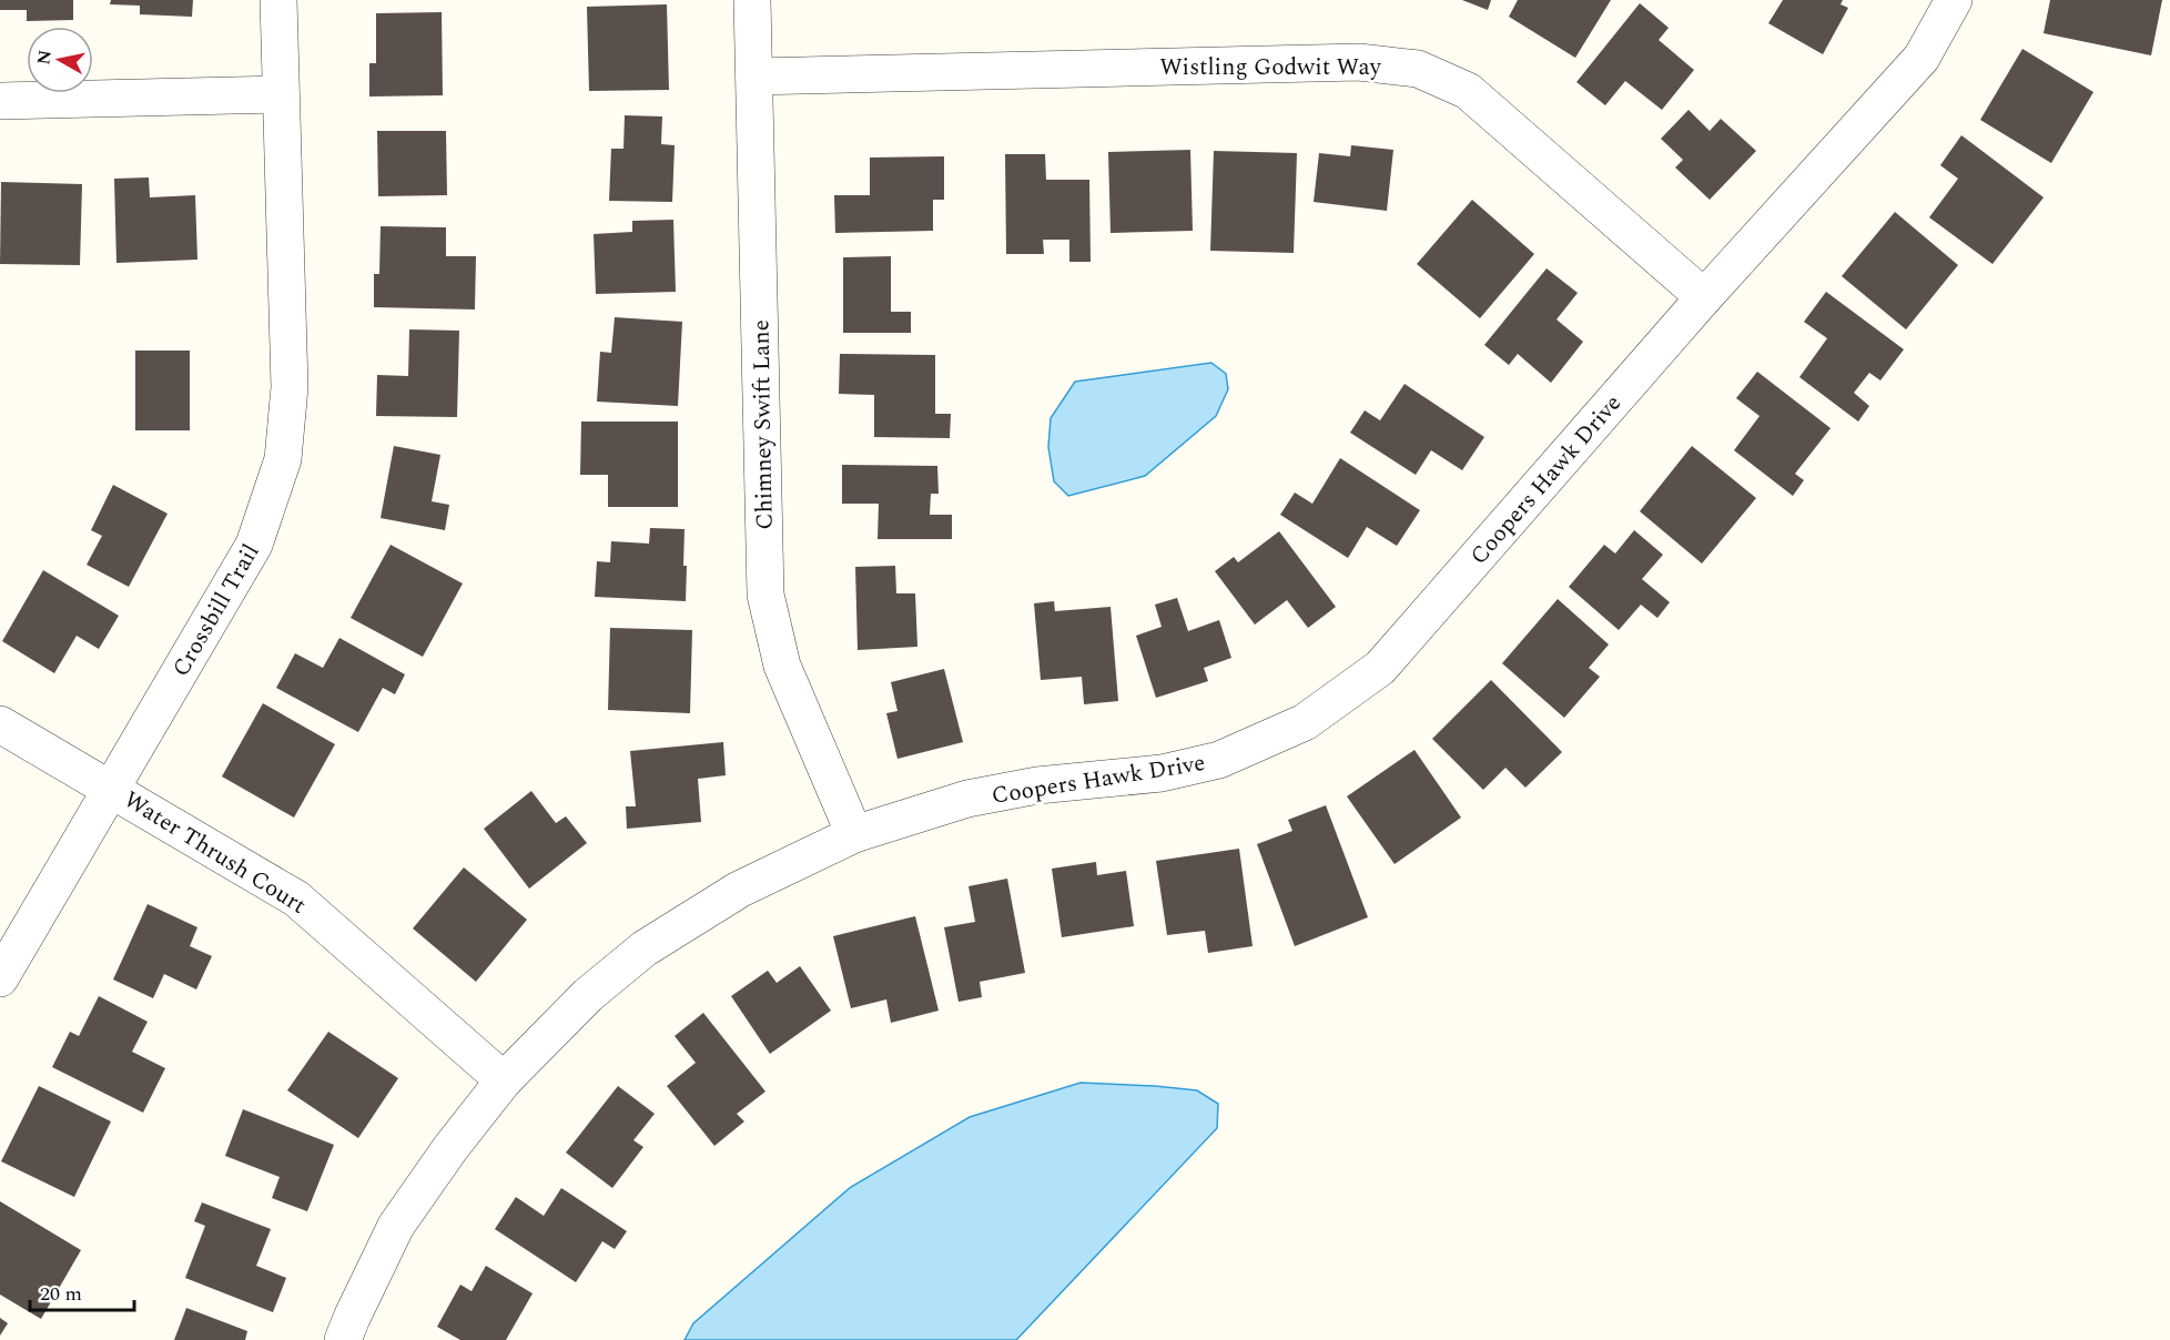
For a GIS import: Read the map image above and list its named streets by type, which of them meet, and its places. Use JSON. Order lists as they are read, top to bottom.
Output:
{
  "streets": {
    "street": [
      "Wistling Godwit Way",
      "Chimney Swift Lane",
      "Coopers Hawk Drive",
      "Crossbill Trail",
      "Water Thrush Court"
    ]
  },
  "crossings": [
    ["Wistling Godwit Way", "Chimney Swift Lane"],
    ["Wistling Godwit Way", "Coopers Hawk Drive"],
    ["Chimney Swift Lane", "Coopers Hawk Drive"],
    ["Coopers Hawk Drive", "Water Thrush Court"],
    ["Crossbill Trail", "Water Thrush Court"]
  ],
  "scale_bar": "20 m",
  "north": "left"
}
